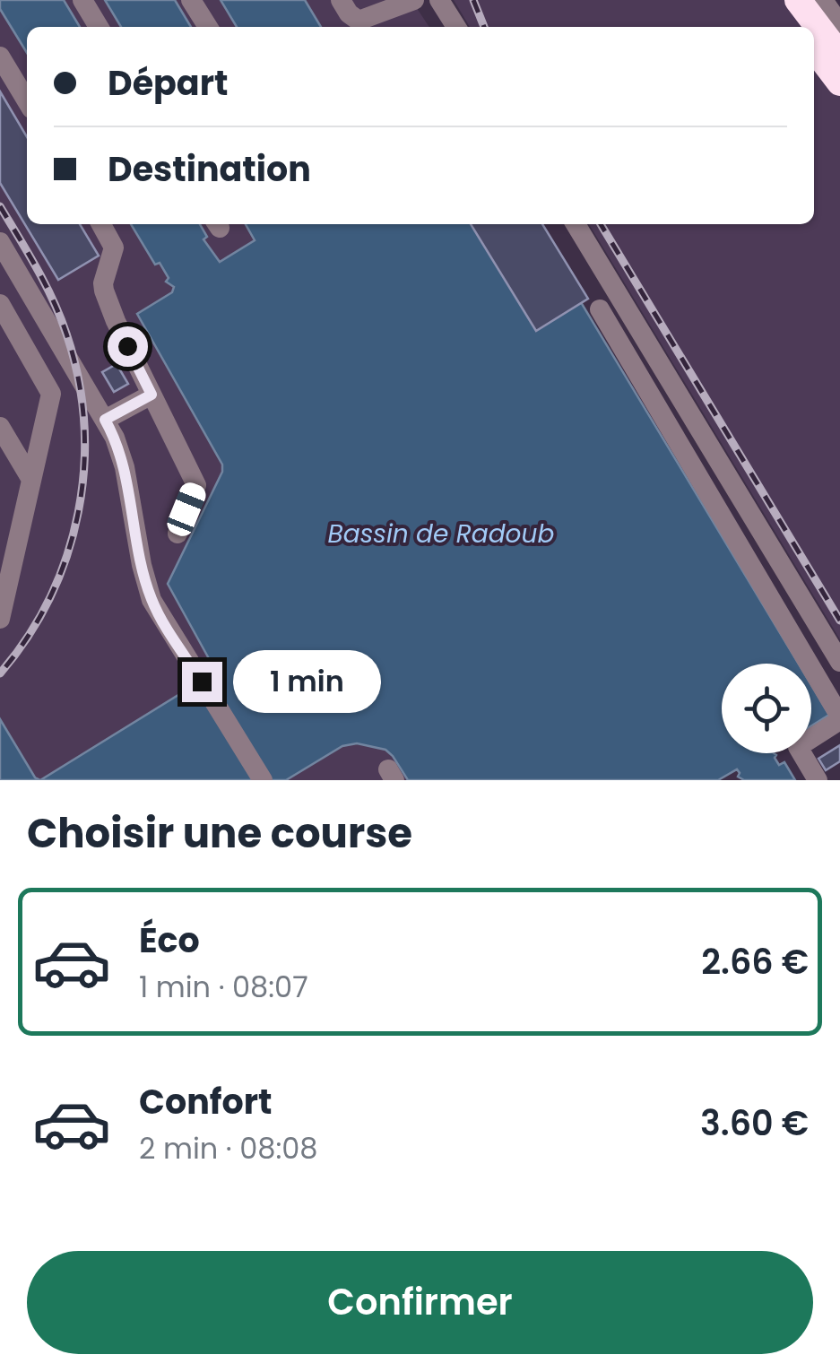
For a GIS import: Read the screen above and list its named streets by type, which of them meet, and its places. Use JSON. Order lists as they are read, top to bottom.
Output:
{
  "water": ["Bassin de Radoub"],
  "page": {
    "banner": ["Départ", "Destination"],
    "bubble": "1 min",
    "heading": "Choisir une course",
    "list": [
      {
        "name": "Éco",
        "note": "1 min · 08:07",
        "value": "2.66 €"
      },
      {
        "name": "Confort",
        "note": "2 min · 08:08",
        "value": "3.60 €"
      }
    ],
    "buttons": "Confirmer"
  }
}
